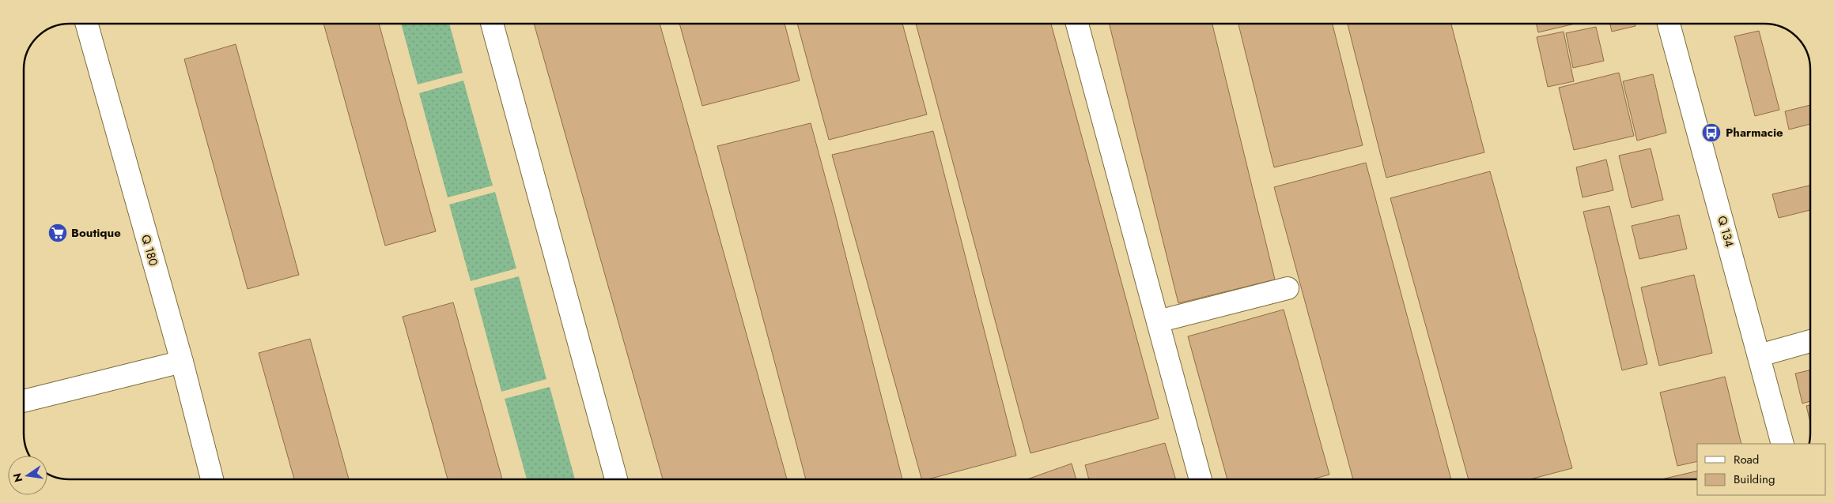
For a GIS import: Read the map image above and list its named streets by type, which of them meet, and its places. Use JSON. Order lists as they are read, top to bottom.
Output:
{
  "streets": {
    "street": ["Q 134", "Q 180"]
  },
  "places": {
    "bus stop": ["Pharmacie"],
    "supermarket": ["Boutique"]
  },
  "legend": ["Road", "Building"],
  "north": "left"
}
